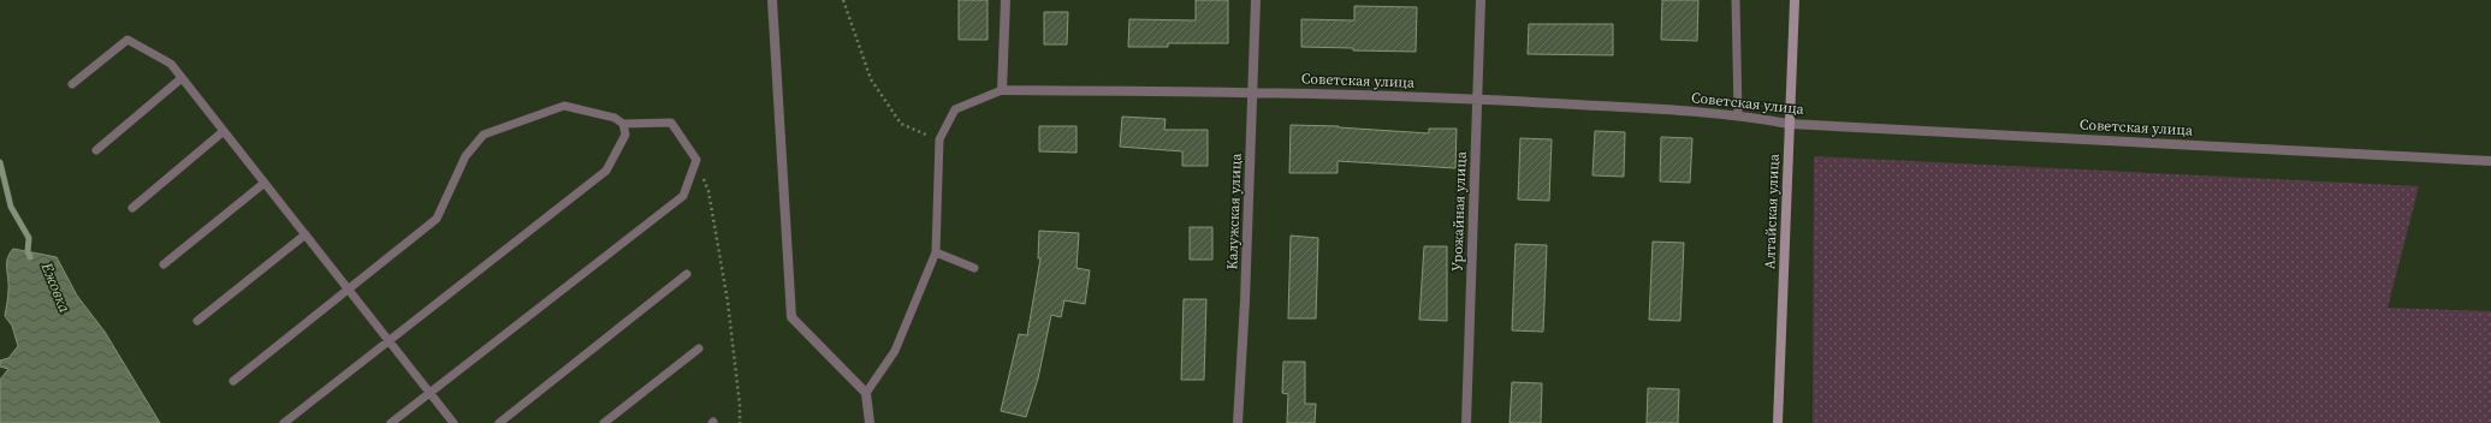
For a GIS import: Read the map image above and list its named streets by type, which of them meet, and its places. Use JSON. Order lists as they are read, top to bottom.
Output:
{
  "streets": {
    "main road": ["Алтайская улица"],
    "street": ["Советская улица", "Калужская улица", "Урожайная улица"]
  },
  "crossings": [
    ["Советская улица", "Калужская улица"],
    ["Советская улица", "Урожайная улица"],
    ["Советская улица", "Алтайская улица"]
  ],
  "water": ["Ежовка"]
}
